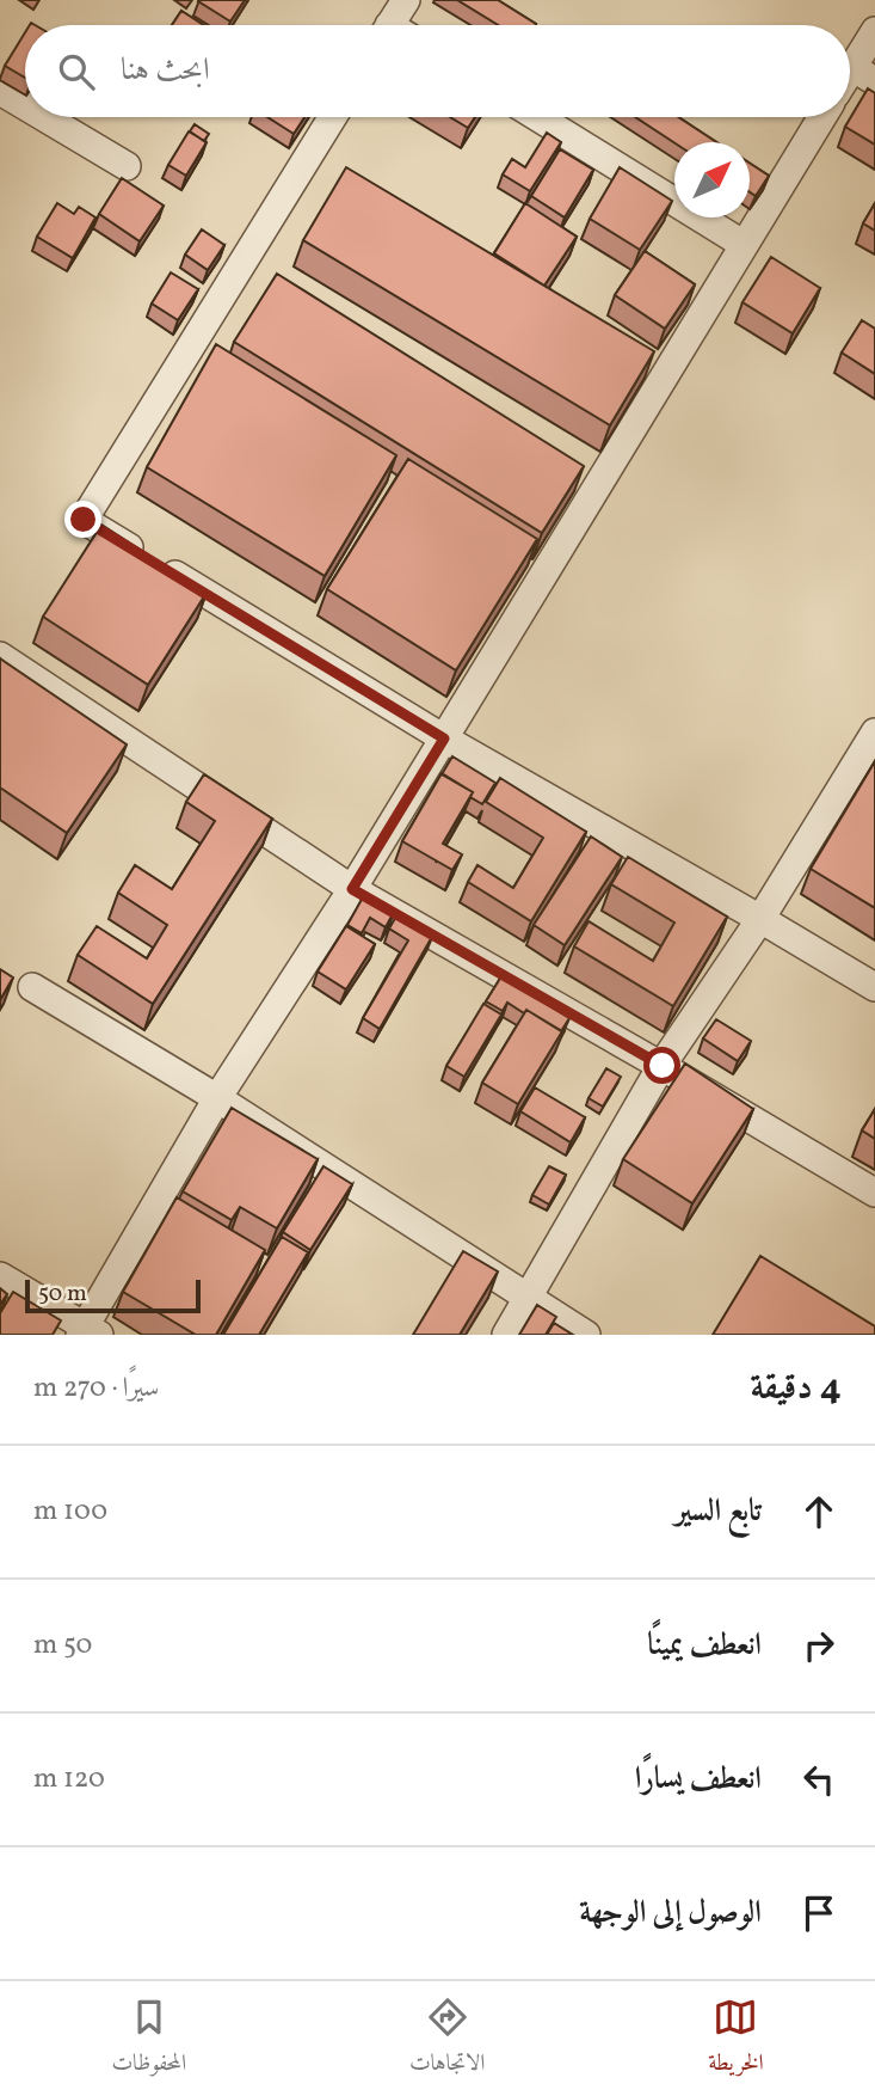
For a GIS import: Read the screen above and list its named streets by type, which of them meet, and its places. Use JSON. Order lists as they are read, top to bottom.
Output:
{
  "scale_bar": "50 m",
  "north": "top right",
  "page": {
    "search": "ابحث هنا",
    "scale": "50 m",
    "heading": ["4 دقيقة", "سيرًا · 270 m"],
    "list": [
      ["تابع السير", "100 m"],
      ["انعطف يمينًا", "50 m"],
      ["انعطف يسارًا", "120 m"],
      "الوصول إلى الوجهة"
    ],
    "nav": ["الخريطة", "الاتجاهات", "المحفوظات"]
  }
}
